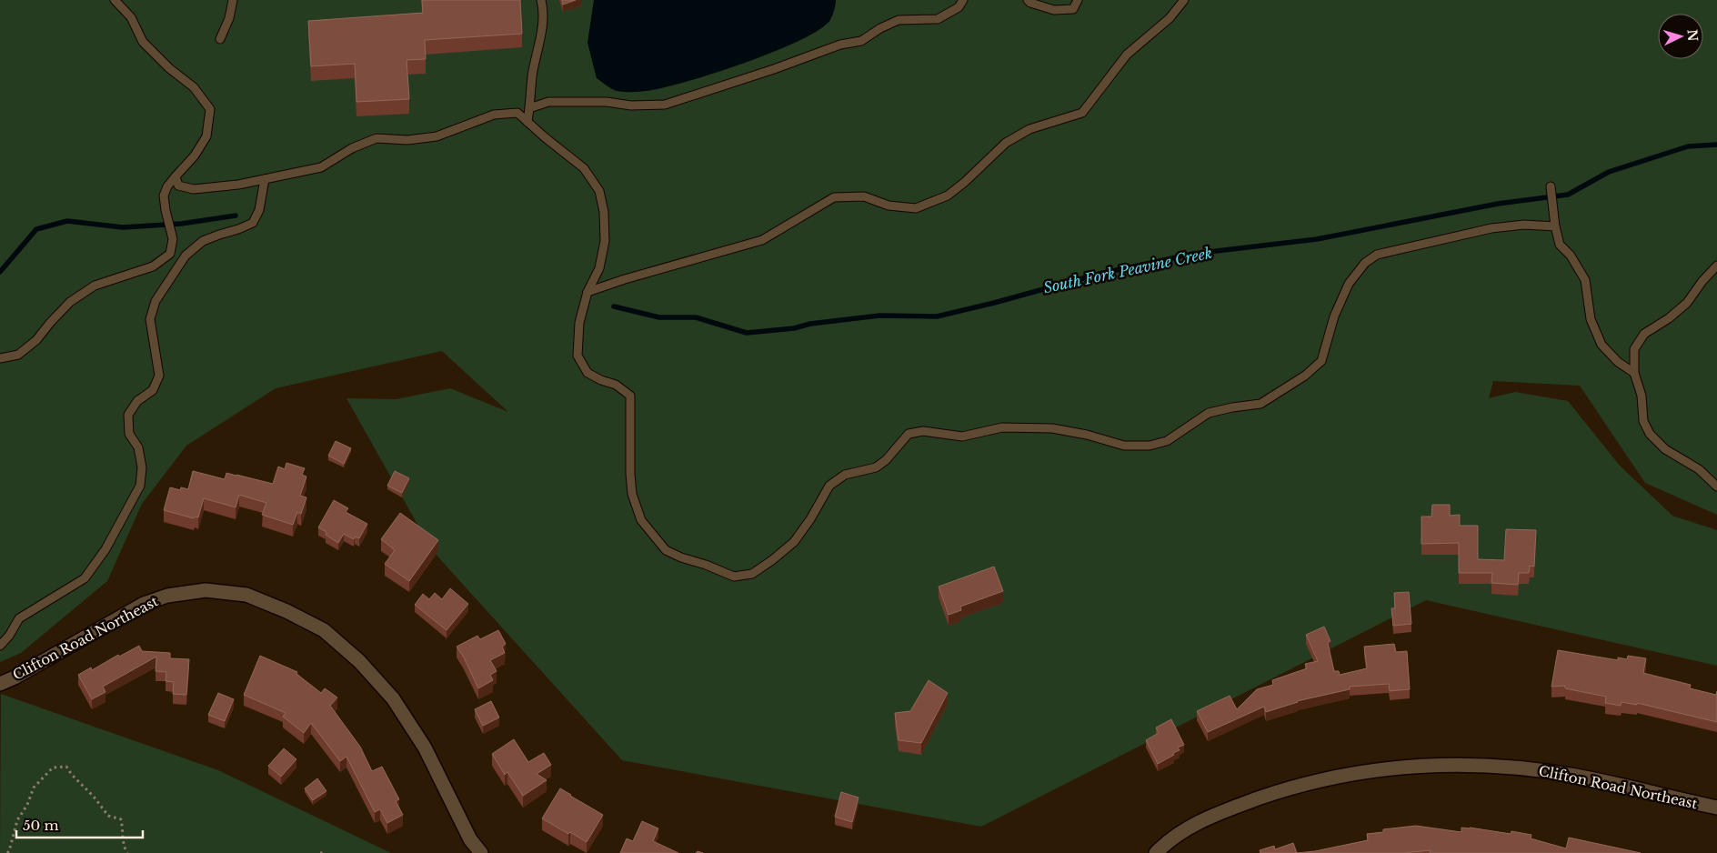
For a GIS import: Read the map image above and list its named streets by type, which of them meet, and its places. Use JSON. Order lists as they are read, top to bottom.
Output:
{
  "streets": {
    "street": ["Clifton Road Northeast"]
  },
  "water": ["South Fork Peavine Creek"],
  "scale_bar": "50 m",
  "north": "right"
}
